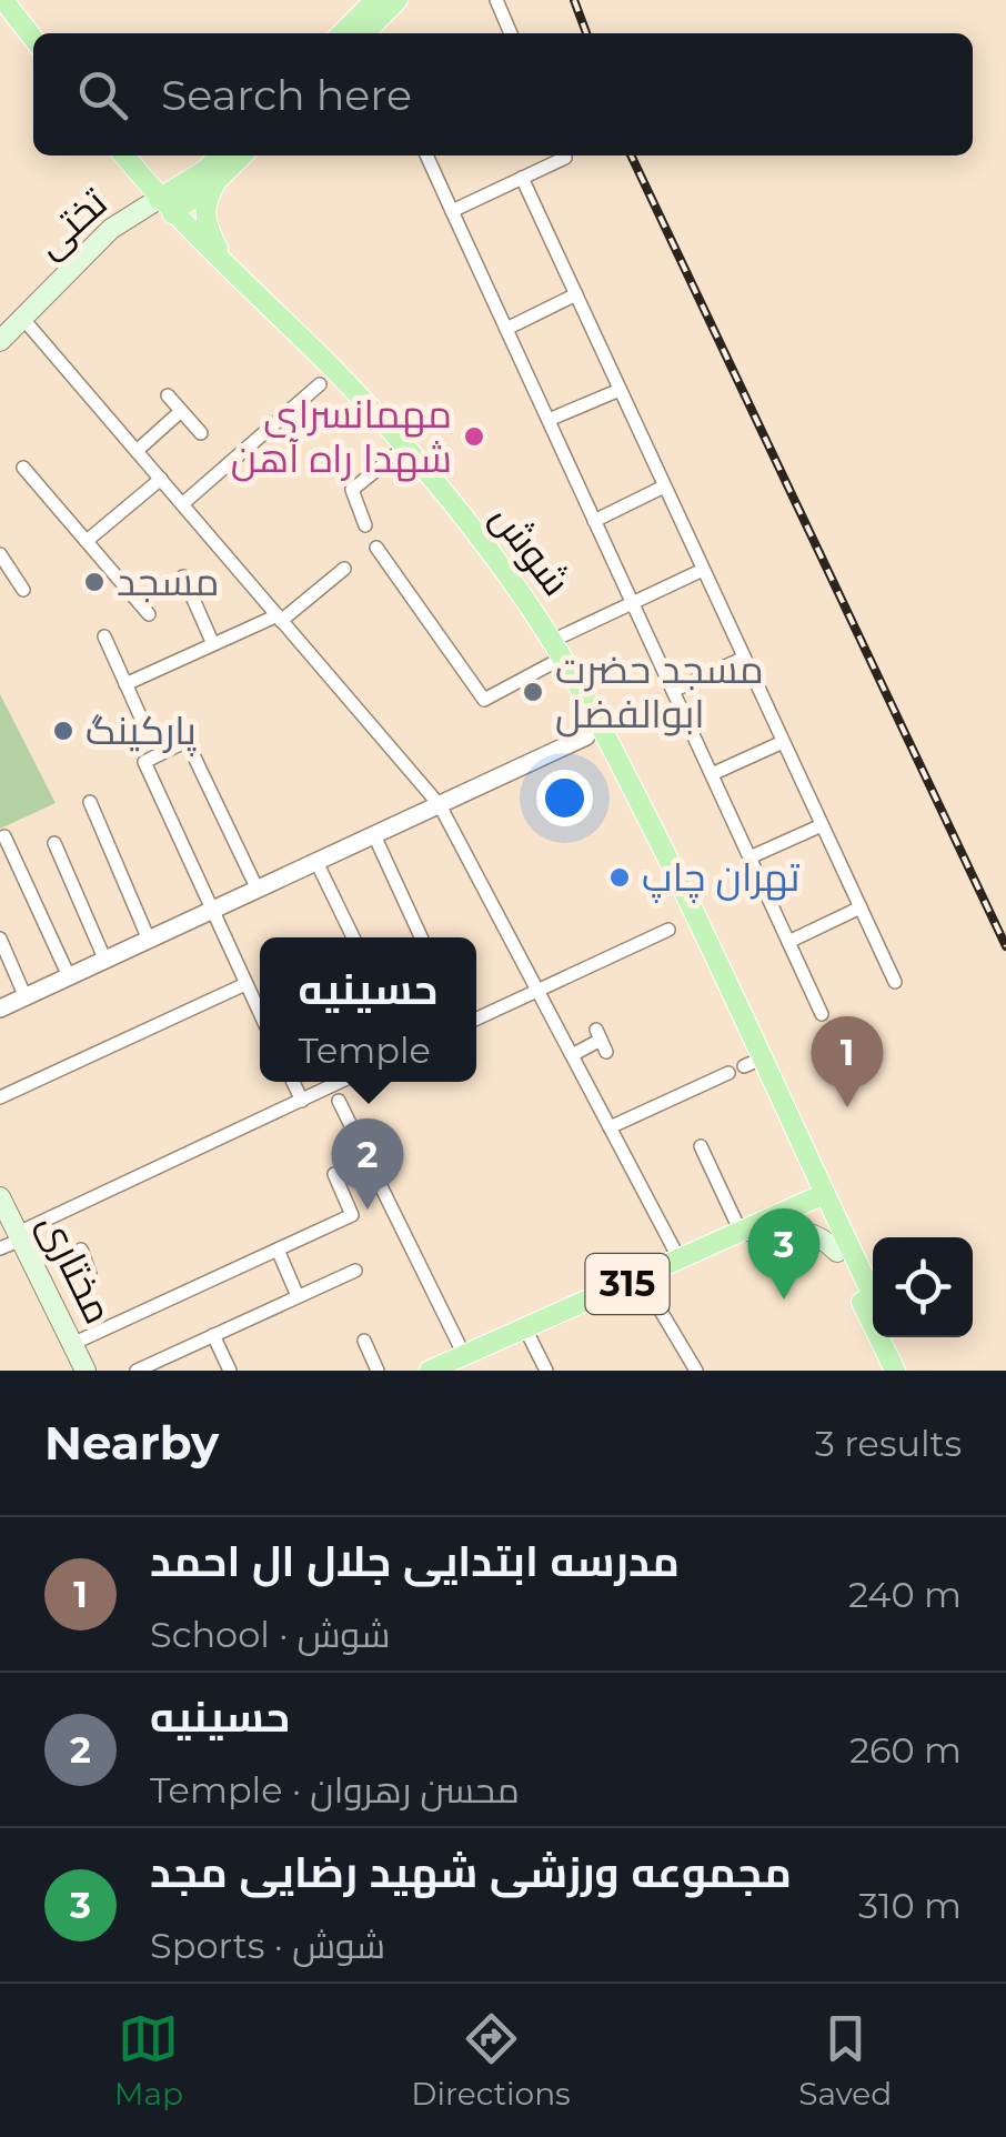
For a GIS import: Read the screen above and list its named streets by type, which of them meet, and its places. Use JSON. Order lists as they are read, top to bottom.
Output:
{
  "streets": {
    "main road": [
      "تختی",
      "شوش",
      "مختاری",
      "315"
    ]
  },
  "crossings": [
    ["تختی", "شوش"],
    ["شوش", "315"]
  ],
  "places": [
    "مهمانسرای شهدا راه آهن",
    "مسجد",
    "مسجد حضرت ابوالفضل",
    "پارکینگ",
    "تهران چاپ"
  ],
  "page": {
    "search": "Search here",
    "popup": ["حسینیه", "Temple"],
    "pins": ["1", "2", "3"],
    "heading": ["Nearby", "3 results"],
    "list": [
      {
        "mark": "1",
        "name": "مدرسه ابتدایی جلال ال احمد",
        "note": "School · شوش",
        "value": "240 m"
      },
      {
        "mark": "2",
        "name": "حسینیه",
        "note": "Temple · محسن رهروان",
        "value": "260 m"
      },
      {
        "mark": "3",
        "name": "مجموعه ورزشی شهید رضایی مجد",
        "note": "Sports · شوش",
        "value": "310 m"
      }
    ],
    "nav": ["Map", "Directions", "Saved"]
  }
}
